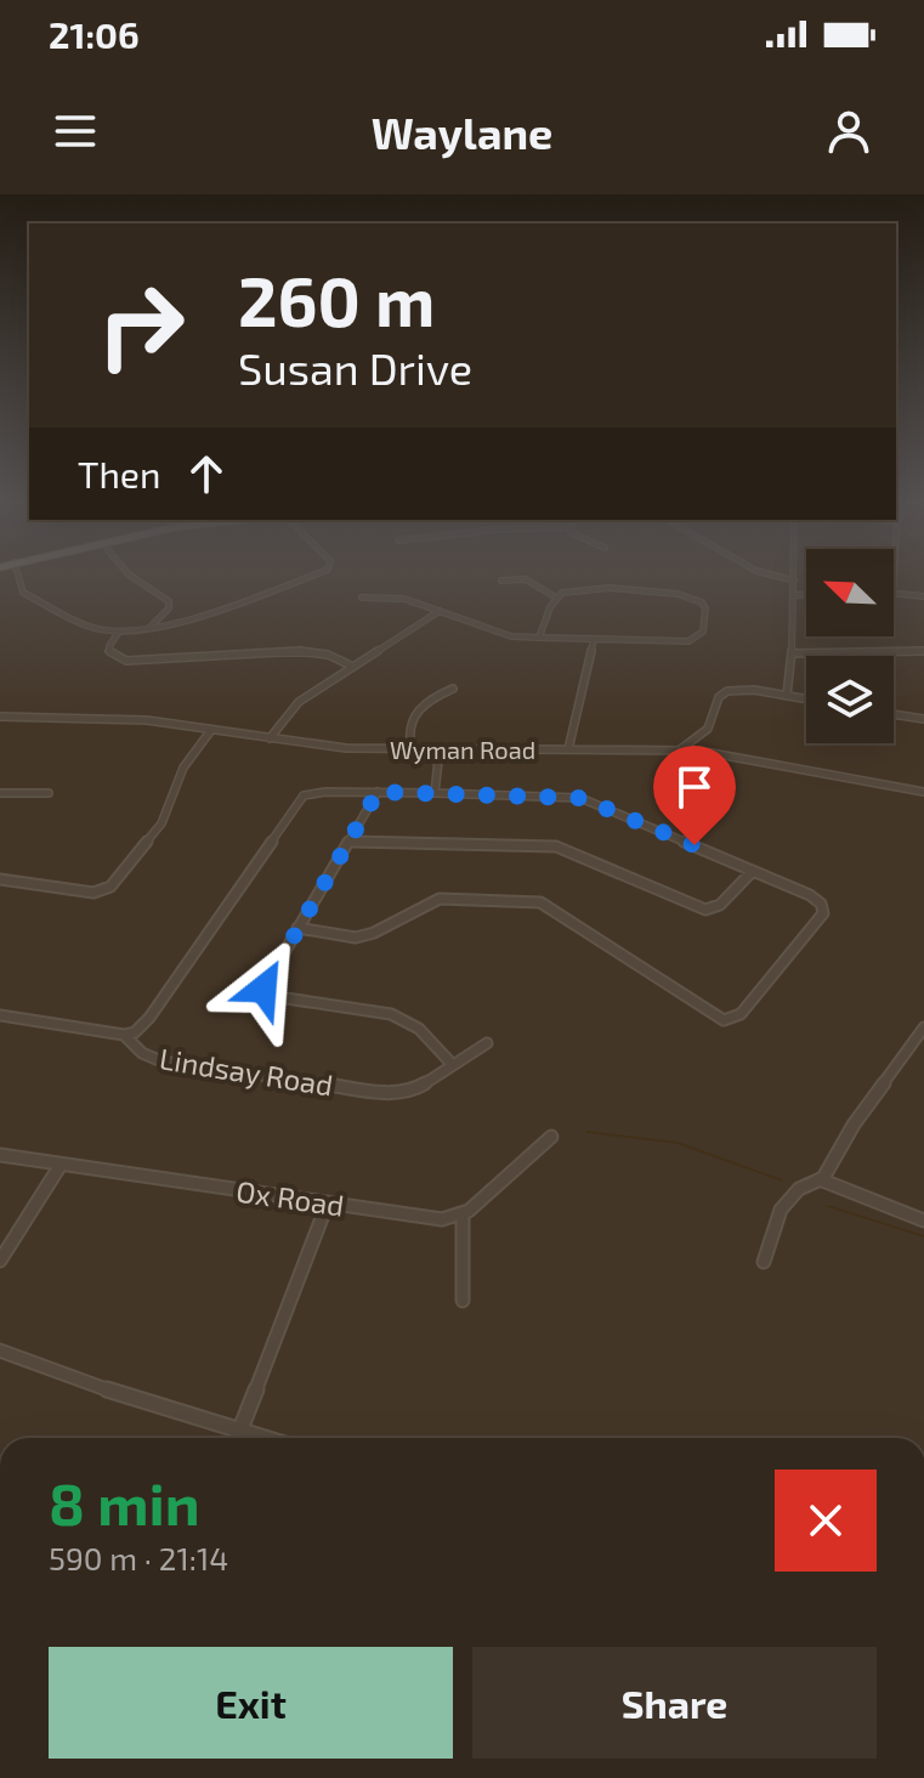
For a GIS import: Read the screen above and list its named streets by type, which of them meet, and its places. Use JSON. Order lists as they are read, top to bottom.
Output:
{
  "streets": {
    "street": ["Wyman Road", "Lindsay Road", "Ox Road"]
  },
  "north": "top left",
  "page": {
    "status": "21:06",
    "header": "Waylane",
    "turn": ["260 m", "Susan Drive"],
    "then": "Then",
    "heading": ["8 min", "590 m · 21:14"],
    "buttons": ["Exit", "Share"]
  }
}
